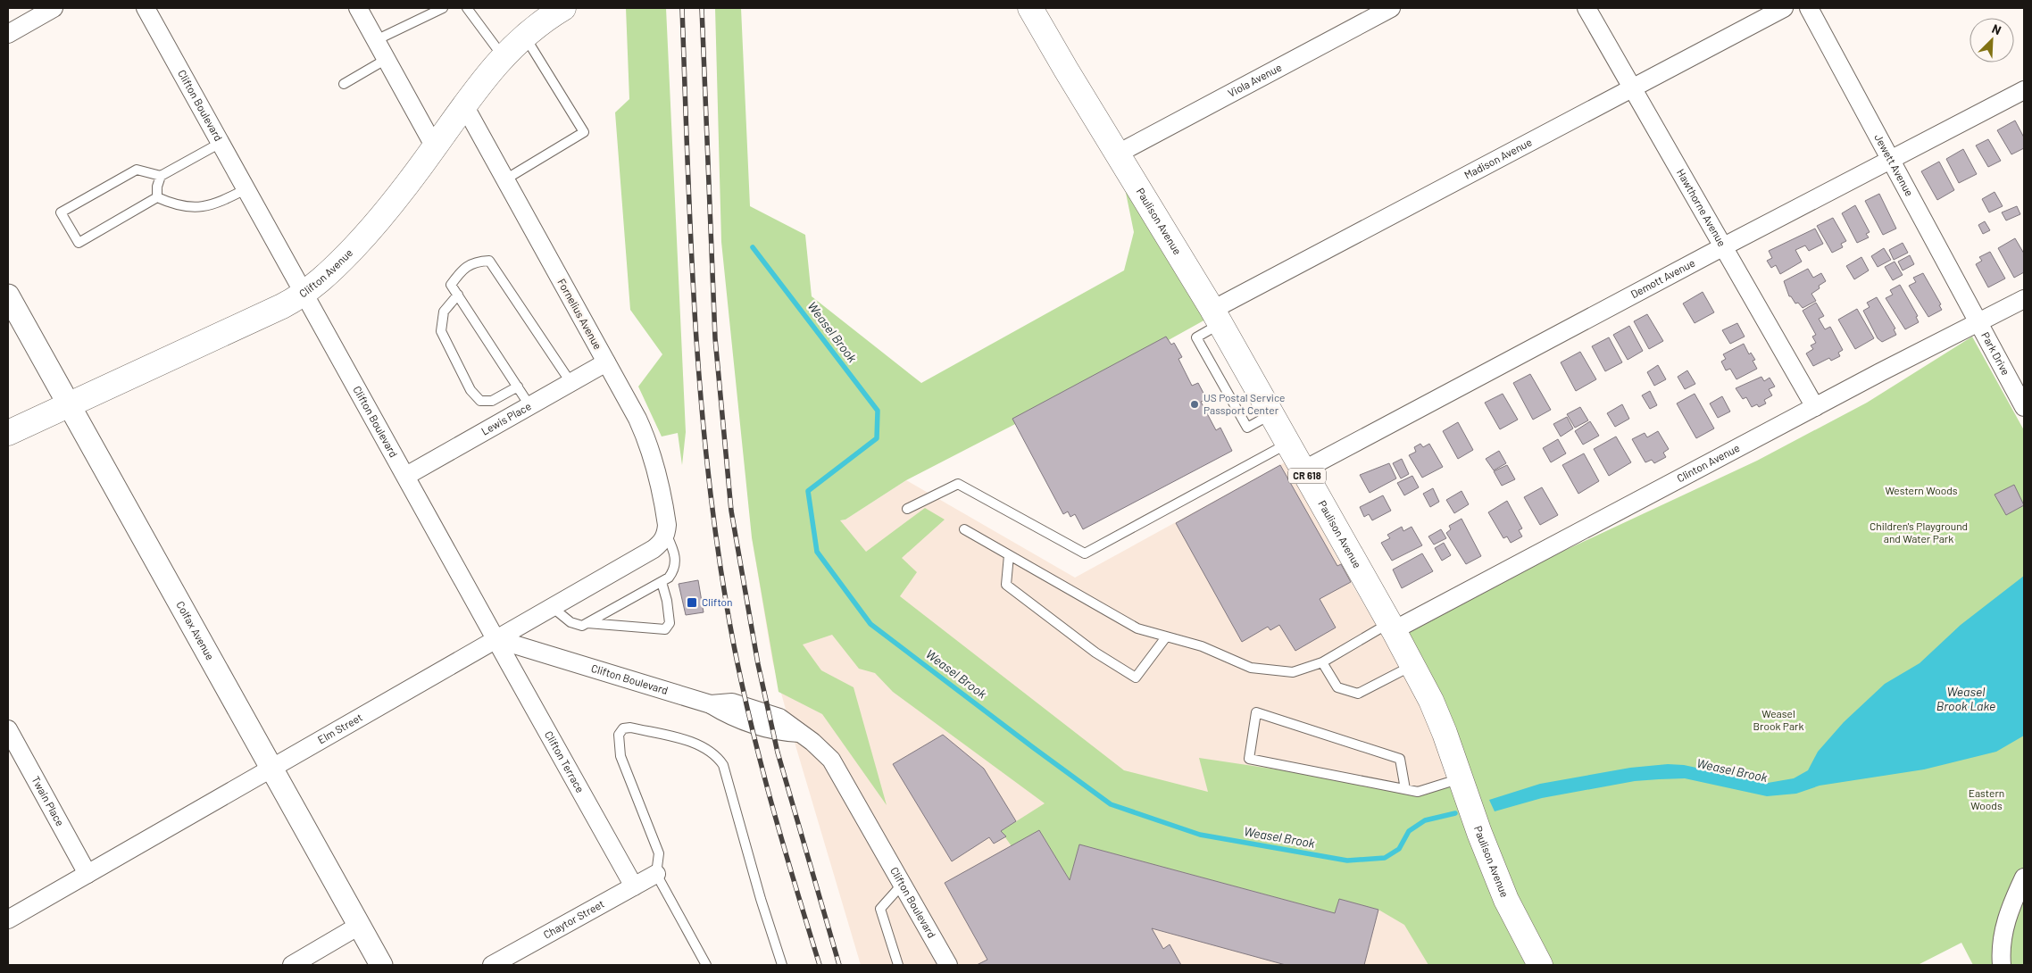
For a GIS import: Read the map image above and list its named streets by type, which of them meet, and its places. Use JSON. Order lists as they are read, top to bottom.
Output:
{
  "streets": {
    "main road": ["Paulison Avenue", "Clifton Avenue", "CR 618"],
    "street": [
      "Viola Avenue",
      "Clifton Boulevard",
      "Madison Avenue",
      "Jewett Avenue",
      "Hawthorne Avenue",
      "Demott Avenue",
      "Fornelius Avenue",
      "Park Drive",
      "Lewis Place",
      "Clinton Avenue",
      "Colfax Avenue",
      "Elm Street",
      "Clifton Terrace",
      "Twain Place",
      "Chaytor Street"
    ]
  },
  "crossings": [
    ["Viola Avenue", "Paulison Avenue"],
    ["Clifton Boulevard", "Clifton Avenue"],
    ["Clifton Boulevard", "Lewis Place"],
    ["Clifton Boulevard", "Elm Street"],
    ["Clifton Boulevard", "Clifton Terrace"],
    ["Madison Avenue", "Hawthorne Avenue"],
    ["Madison Avenue", "Paulison Avenue"],
    ["Jewett Avenue", "Demott Avenue"],
    ["Jewett Avenue", "Park Drive"],
    ["Jewett Avenue", "Clinton Avenue"],
    ["Hawthorne Avenue", "Demott Avenue"],
    ["Hawthorne Avenue", "Clinton Avenue"],
    ["Paulison Avenue", "Demott Avenue"],
    ["Paulison Avenue", "Clinton Avenue"],
    ["Clifton Avenue", "Fornelius Avenue"],
    ["Clifton Avenue", "Colfax Avenue"],
    ["Fornelius Avenue", "Lewis Place"],
    ["Fornelius Avenue", "Elm Street"],
    ["Park Drive", "Clinton Avenue"],
    ["Colfax Avenue", "Elm Street"],
    ["Elm Street", "Clifton Terrace"],
    ["Elm Street", "Twain Place"],
    ["Clifton Terrace", "Chaytor Street"]
  ],
  "water": ["Weasel Brook", "Weasel Brook Lake"],
  "parks": [
    "Western Woods",
    "Children's Playground and Water Park",
    "Weasel Brook Park",
    "Eastern Woods"
  ],
  "places": {
    "other": ["US Postal Service Passport Center"],
    "transit": ["Clifton"]
  },
  "north": "top right"
}
